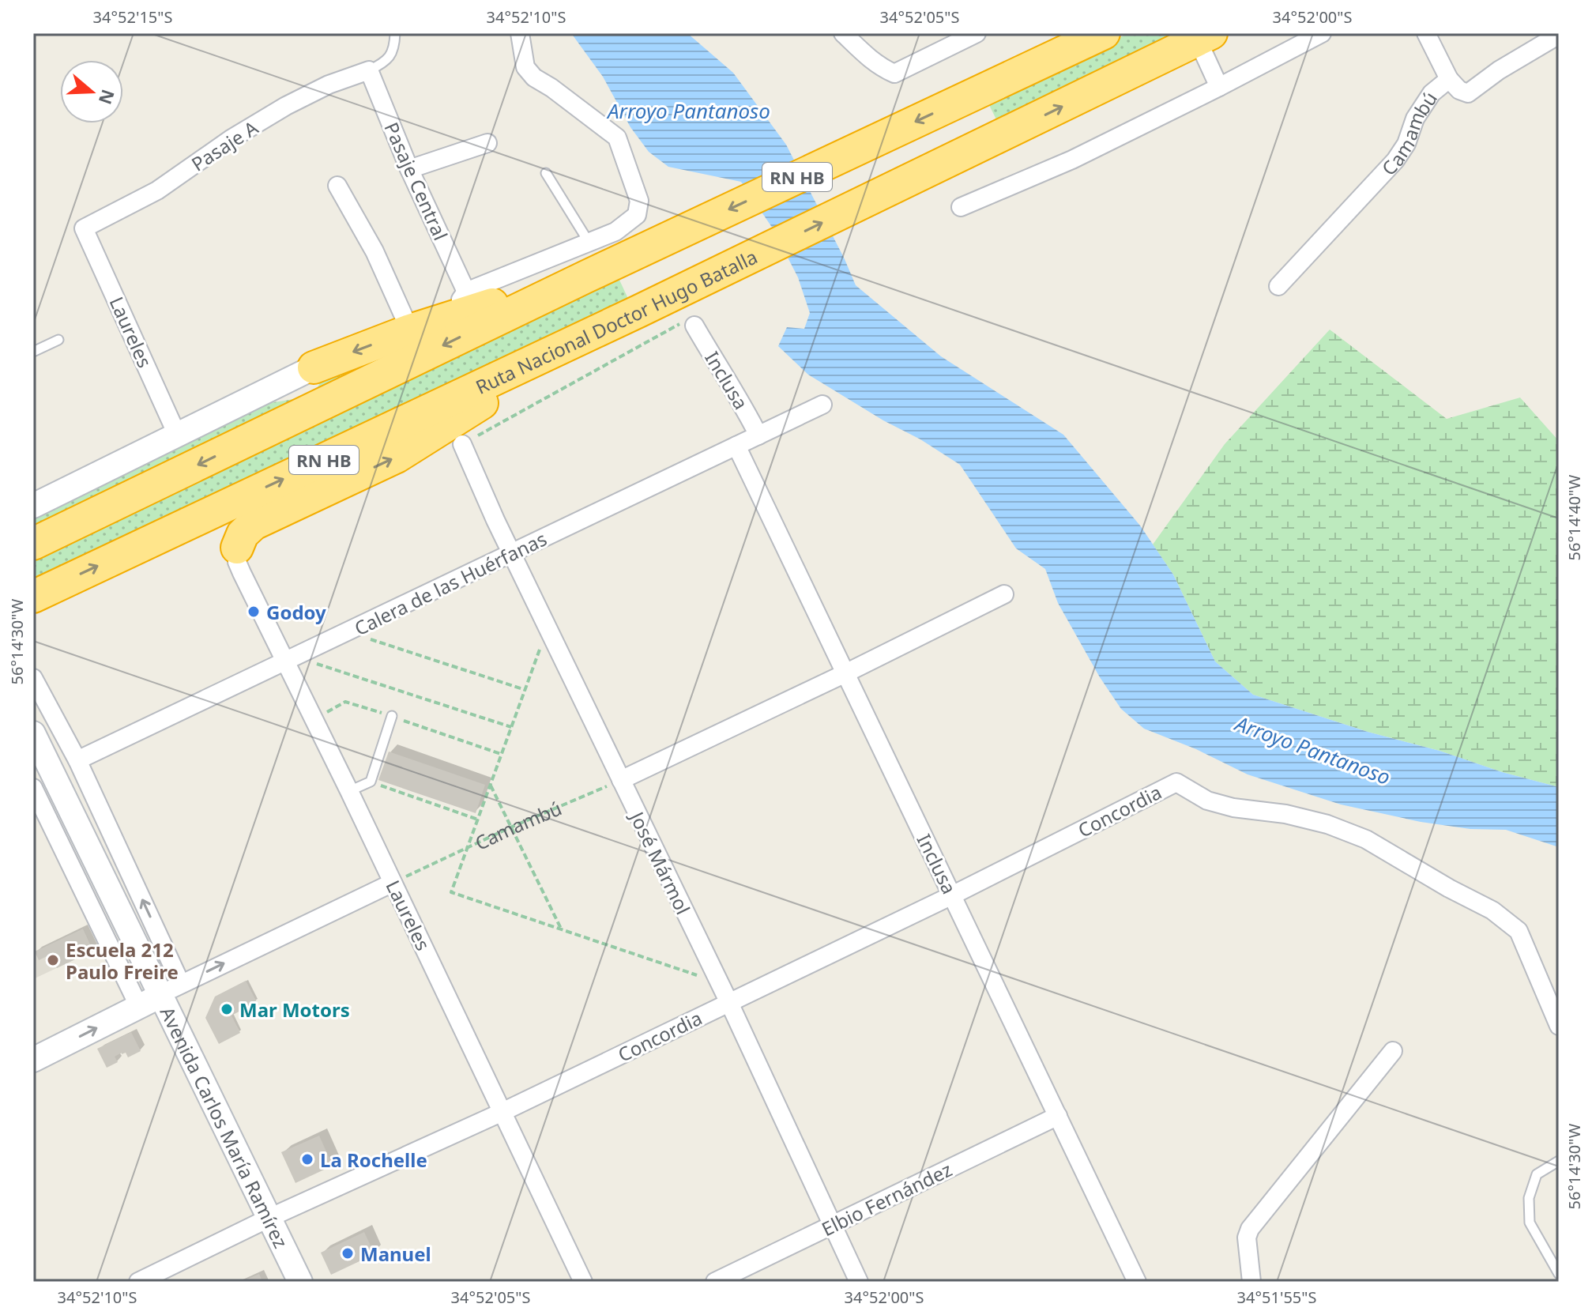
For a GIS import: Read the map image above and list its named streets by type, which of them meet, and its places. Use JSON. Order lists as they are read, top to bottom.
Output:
{
  "streets": {
    "highway": ["RN HB", "Ruta Nacional Doctor Hugo Batalla"],
    "main road": ["Avenida Carlos María Ramírez"],
    "street": [
      "Camambú",
      "Pasaje A",
      "Pasaje Central",
      "Laureles",
      "Inclusa",
      "Calera de las Huérfanas",
      "Concordia",
      "José Mármol",
      "Elbio Fernández"
    ]
  },
  "crossings": [
    ["Camambú", "Laureles"],
    ["Camambú", "José Mármol"],
    ["Pasaje A", "Pasaje Central"],
    ["Pasaje A", "Laureles"],
    ["Laureles", "Calera de las Huérfanas"],
    ["Laureles", "Concordia"],
    ["Inclusa", "Calera de las Huérfanas"],
    ["Inclusa", "Concordia"],
    ["Inclusa", "Elbio Fernández"],
    ["Calera de las Huérfanas", "José Mármol"],
    ["Calera de las Huérfanas", "Avenida Carlos María Ramírez"],
    ["Concordia", "José Mármol"],
    ["Concordia", "Avenida Carlos María Ramírez"],
    ["José Mármol", "Elbio Fernández"]
  ],
  "water": ["Arroyo Pantanoso"],
  "places": [
    "Godoy",
    "Escuela 212 Paulo Freire",
    "Mar Motors",
    "La Rochelle",
    "Manuel"
  ],
  "north": "right",
  "coordinates": [
    "34°52'15\"S",
    "34°52'10\"S",
    "34°52'05\"S",
    "34°52'00\"S",
    "56°14'40\"W",
    "56°14'30\"W",
    "34°51'55\"S"
  ]
}
